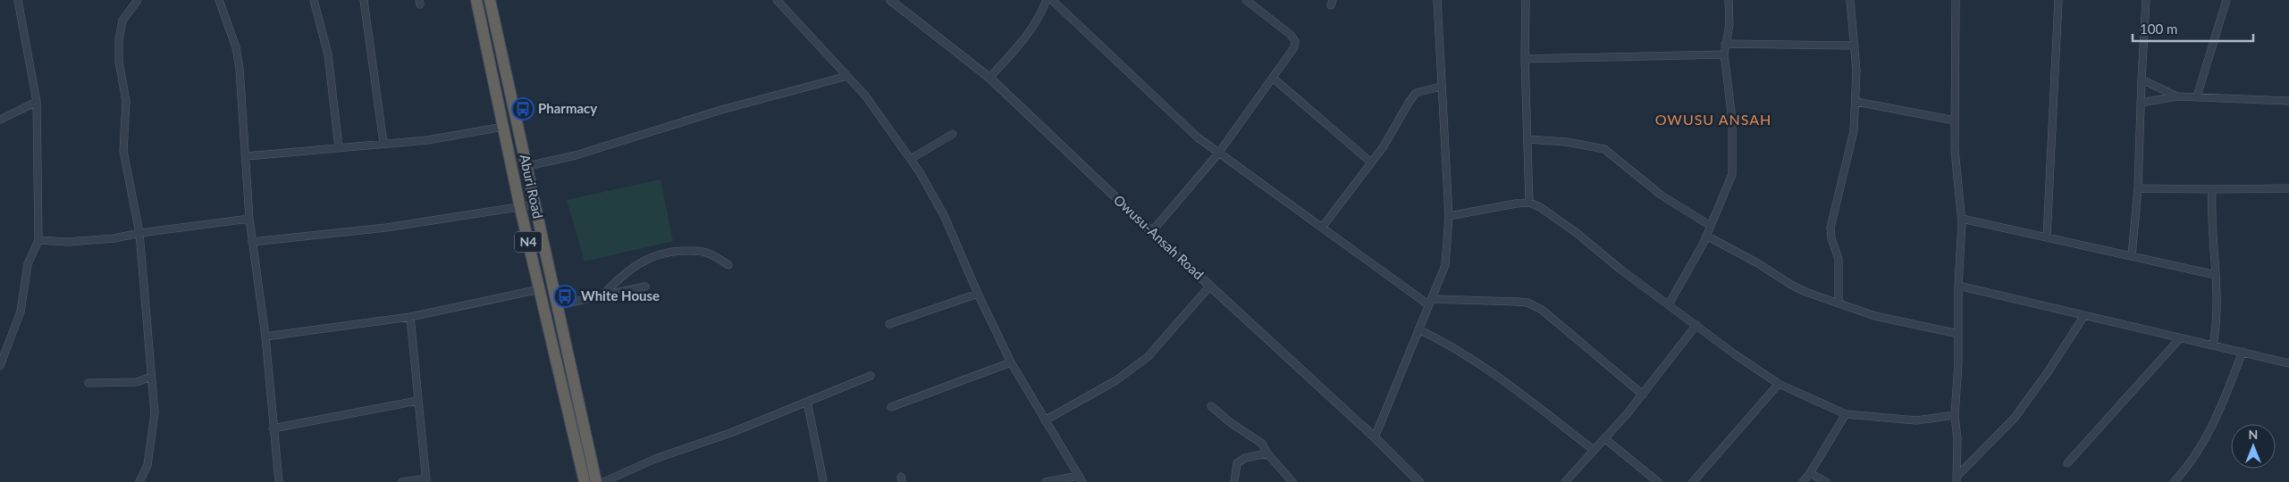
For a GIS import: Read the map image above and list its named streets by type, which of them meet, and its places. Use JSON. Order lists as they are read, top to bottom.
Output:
{
  "streets": {
    "highway": ["Aburi Road", "N4"],
    "street": ["Owusu-Ansah Road"]
  },
  "districts": ["OWUSU ANSAH"],
  "places": {
    "bus stop": ["Pharmacy", "White House"]
  },
  "scale_bar": "100 m",
  "north": "top"
}
